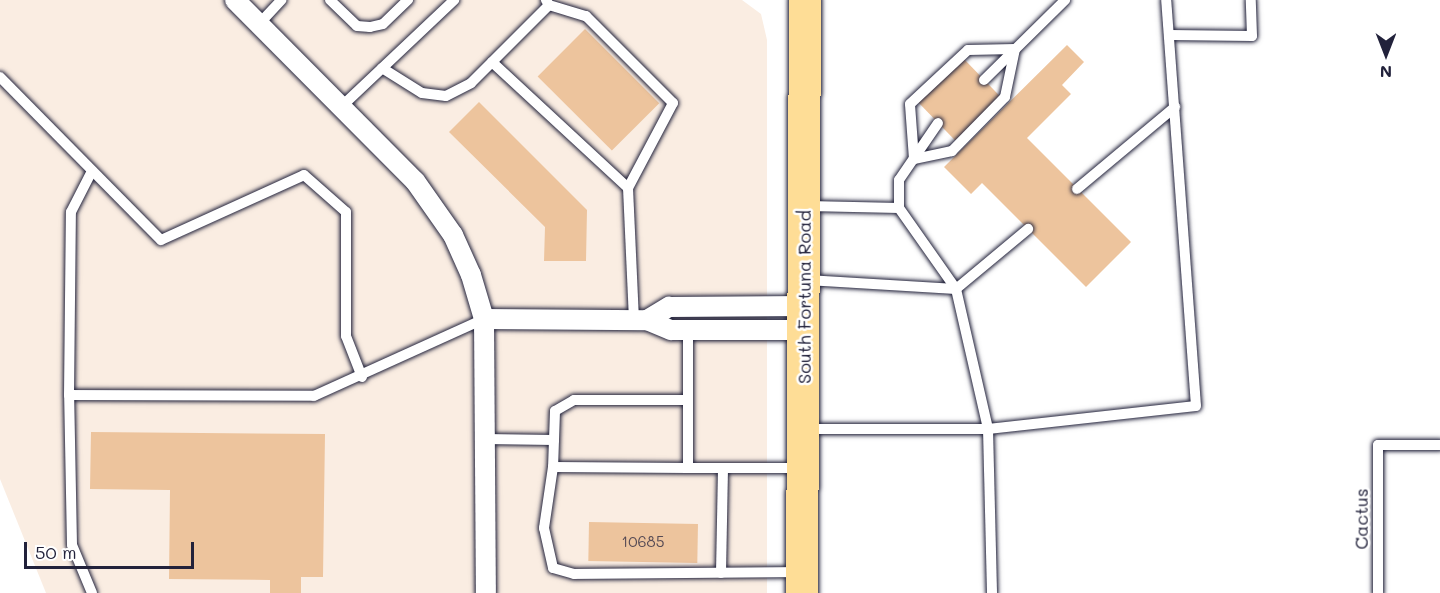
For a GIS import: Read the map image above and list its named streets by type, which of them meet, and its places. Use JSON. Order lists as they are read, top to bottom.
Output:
{
  "streets": {
    "main road": ["South Fortuna Road"],
    "lane": ["Cactus"]
  },
  "house_numbers": ["10685"],
  "scale_bar": "50 m",
  "north": "bottom"
}
